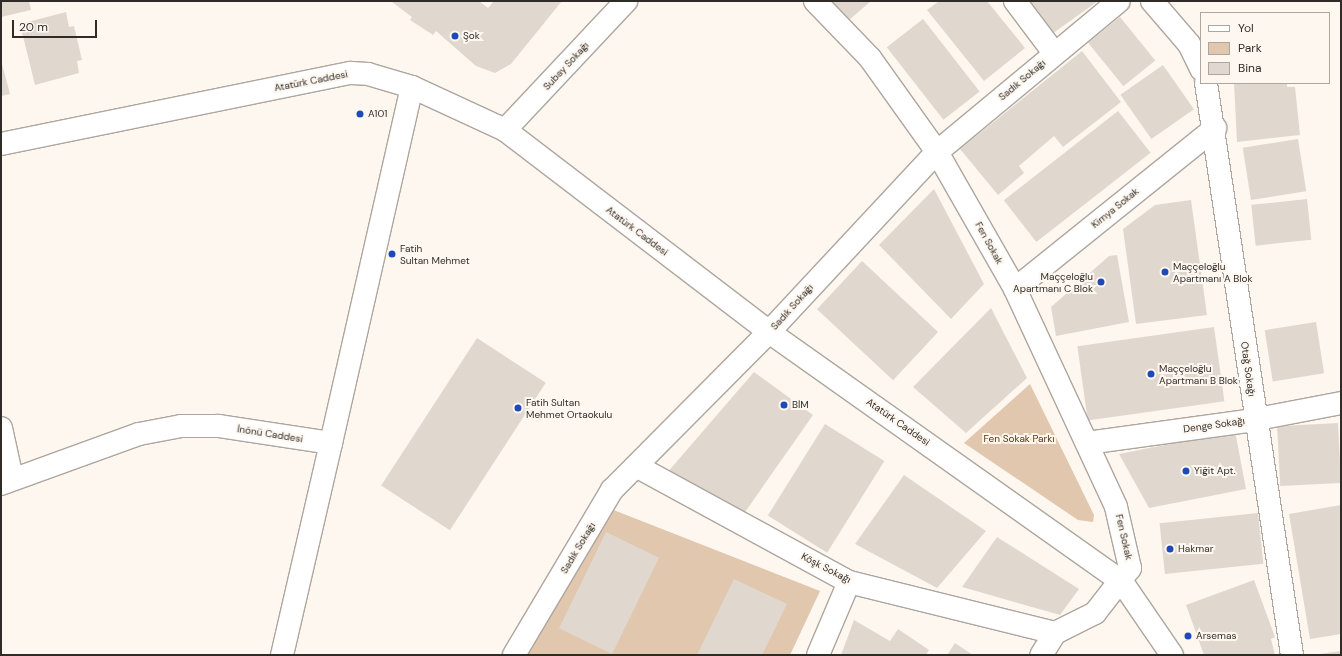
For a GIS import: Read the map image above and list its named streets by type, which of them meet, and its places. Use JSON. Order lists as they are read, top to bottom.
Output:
{
  "streets": {
    "street": [
      "Subay Sokağı",
      "Sadık Sokağı",
      "Atatürk Caddesi",
      "Kimya Sokak",
      "Fen Sokak",
      "Otağ Sokağı",
      "Denge Sokağı",
      "İnönü Caddesi",
      "Köşk Sokağı"
    ]
  },
  "crossings": [
    ["Subay Sokağı", "Atatürk Caddesi"],
    ["Sadık Sokağı", "Atatürk Caddesi"],
    ["Sadık Sokağı", "Fen Sokak"],
    ["Sadık Sokağı", "Köşk Sokağı"],
    ["Atatürk Caddesi", "Fen Sokak"],
    ["Kimya Sokak", "Fen Sokak"],
    ["Kimya Sokak", "Otağ Sokağı"],
    ["Fen Sokak", "Denge Sokağı"],
    ["Fen Sokak", "Köşk Sokağı"],
    ["Otağ Sokağı", "Denge Sokağı"]
  ],
  "parks": ["Fen Sokak Parkı"],
  "places": [
    "Şok",
    "A101",
    "Fati̇h Sultan Mehmet",
    "Maççeloğlu Apartmanı A Blok",
    "Maççeloğlu Apartmanı C Blok",
    "Maççeloğlu Apartmanı B Blok",
    "BİM",
    "Fatih Sultan Mehmet Ortaokulu",
    "Yiğit Apt.",
    "Hakmar",
    "Arsemas"
  ],
  "legend": ["Yol", "Park", "Bina"],
  "scale_bar": "20 m"
}
